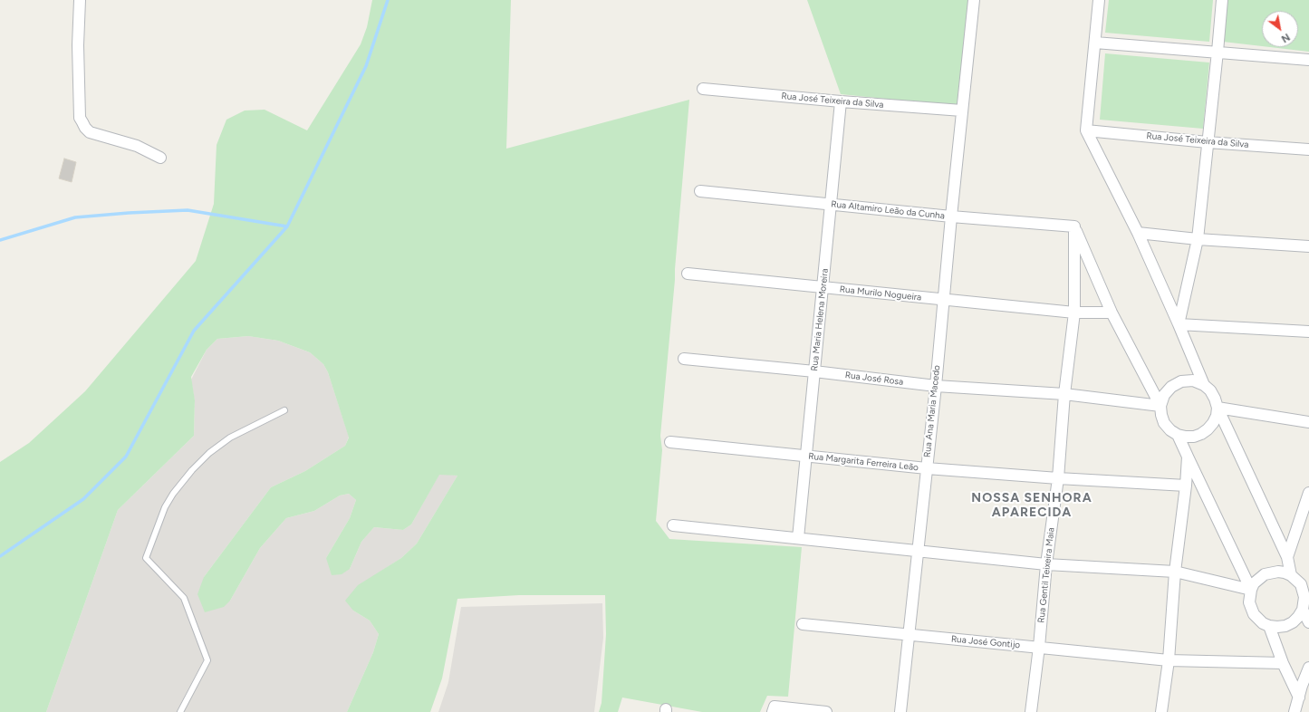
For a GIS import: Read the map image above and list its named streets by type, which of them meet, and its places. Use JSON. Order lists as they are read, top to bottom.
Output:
{
  "streets": {
    "street": [
      "Rua José Teixeira da Silva",
      "Rua Altamiro Leão da Cunha",
      "Rua Murilo Nogueira",
      "Rua Maria Helena Moreira",
      "Rua José Rosa",
      "Rua Ana Maria Macedo",
      "Rua Margarita Ferreira Leão",
      "Rua Gentil Teixeira Maia",
      "Rua José Gontijo"
    ]
  },
  "crossings": [
    ["Rua José Teixeira da Silva", "Rua Maria Helena Moreira"],
    ["Rua José Teixeira da Silva", "Rua Ana Maria Macedo"],
    ["Rua Altamiro Leão da Cunha", "Rua Maria Helena Moreira"],
    ["Rua Altamiro Leão da Cunha", "Rua Ana Maria Macedo"],
    ["Rua Altamiro Leão da Cunha", "Rua Gentil Teixeira Maia"],
    ["Rua Murilo Nogueira", "Rua Maria Helena Moreira"],
    ["Rua Murilo Nogueira", "Rua Ana Maria Macedo"],
    ["Rua Murilo Nogueira", "Rua Gentil Teixeira Maia"],
    ["Rua Maria Helena Moreira", "Rua José Rosa"],
    ["Rua Maria Helena Moreira", "Rua Margarita Ferreira Leão"],
    ["Rua José Rosa", "Rua Ana Maria Macedo"],
    ["Rua José Rosa", "Rua Gentil Teixeira Maia"],
    ["Rua Ana Maria Macedo", "Rua Margarita Ferreira Leão"],
    ["Rua Ana Maria Macedo", "Rua José Gontijo"],
    ["Rua Margarita Ferreira Leão", "Rua Gentil Teixeira Maia"],
    ["Rua Gentil Teixeira Maia", "Rua José Gontijo"]
  ],
  "districts": ["NOSSA SENHORA APARECIDA"],
  "north": "bottom right"
}
